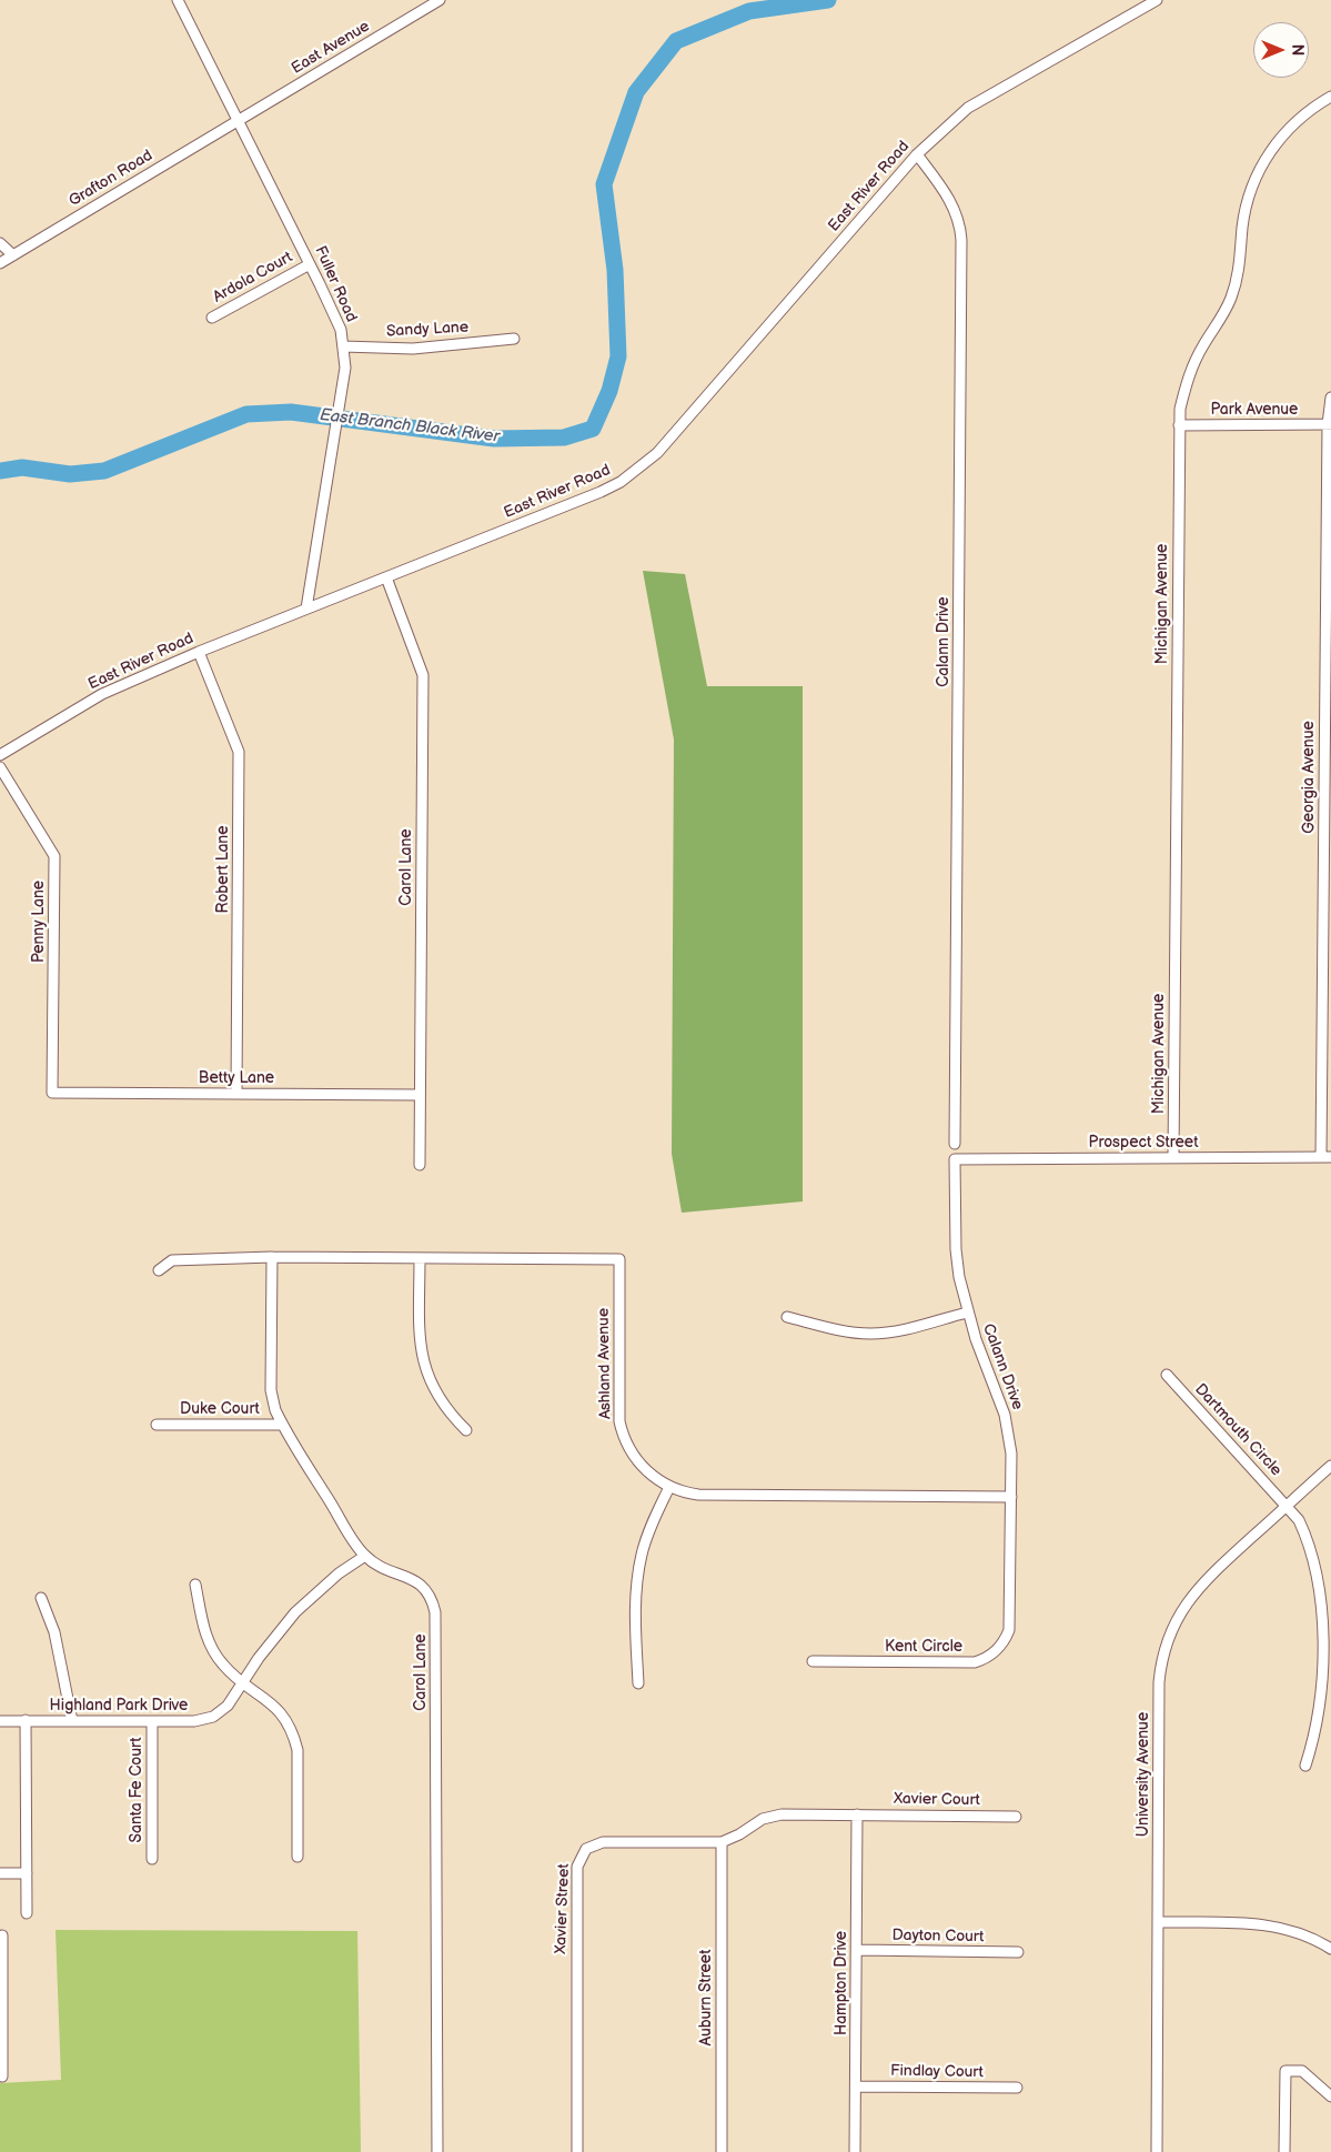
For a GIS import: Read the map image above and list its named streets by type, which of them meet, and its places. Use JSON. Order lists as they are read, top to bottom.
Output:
{
  "streets": {
    "street": [
      "East Avenue",
      "Grafton Road",
      "East River Road",
      "Ardola Court",
      "Fuller Road",
      "Sandy Lane",
      "Park Avenue",
      "Michigan Avenue",
      "Calann Drive",
      "Georgia Avenue",
      "Carol Lane",
      "Robert Lane",
      "Penny Lane",
      "Betty Lane",
      "Prospect Street",
      "Ashland Avenue",
      "Duke Court",
      "Dartmouth Circle",
      "Kent Circle",
      "Highland Park Drive",
      "University Avenue",
      "Santa Fe Court",
      "Xavier Court",
      "Xavier Street",
      "Dayton Court",
      "Hampton Drive",
      "Auburn Street",
      "Findlay Court"
    ]
  },
  "crossings": [
    ["East Avenue", "Grafton Road"],
    ["East Avenue", "Fuller Road"],
    ["Grafton Road", "Fuller Road"],
    ["East River Road", "Fuller Road"],
    ["East River Road", "Calann Drive"],
    ["East River Road", "Carol Lane"],
    ["East River Road", "Robert Lane"],
    ["Ardola Court", "Fuller Road"],
    ["Fuller Road", "Sandy Lane"],
    ["Park Avenue", "Michigan Avenue"],
    ["Park Avenue", "Georgia Avenue"],
    ["Michigan Avenue", "Prospect Street"],
    ["Calann Drive", "Prospect Street"],
    ["Calann Drive", "Ashland Avenue"],
    ["Calann Drive", "Kent Circle"],
    ["Georgia Avenue", "Prospect Street"],
    ["Carol Lane", "Betty Lane"],
    ["Carol Lane", "Ashland Avenue"],
    ["Carol Lane", "Duke Court"],
    ["Carol Lane", "Highland Park Drive"],
    ["Robert Lane", "Betty Lane"],
    ["Penny Lane", "Betty Lane"],
    ["Dartmouth Circle", "University Avenue"],
    ["Highland Park Drive", "Santa Fe Court"],
    ["Xavier Court", "Xavier Street"],
    ["Xavier Court", "Hampton Drive"],
    ["Xavier Street", "Hampton Drive"],
    ["Xavier Street", "Auburn Street"],
    ["Dayton Court", "Hampton Drive"],
    ["Hampton Drive", "Findlay Court"]
  ],
  "water": ["East Branch Black River"],
  "north": "right"
}
